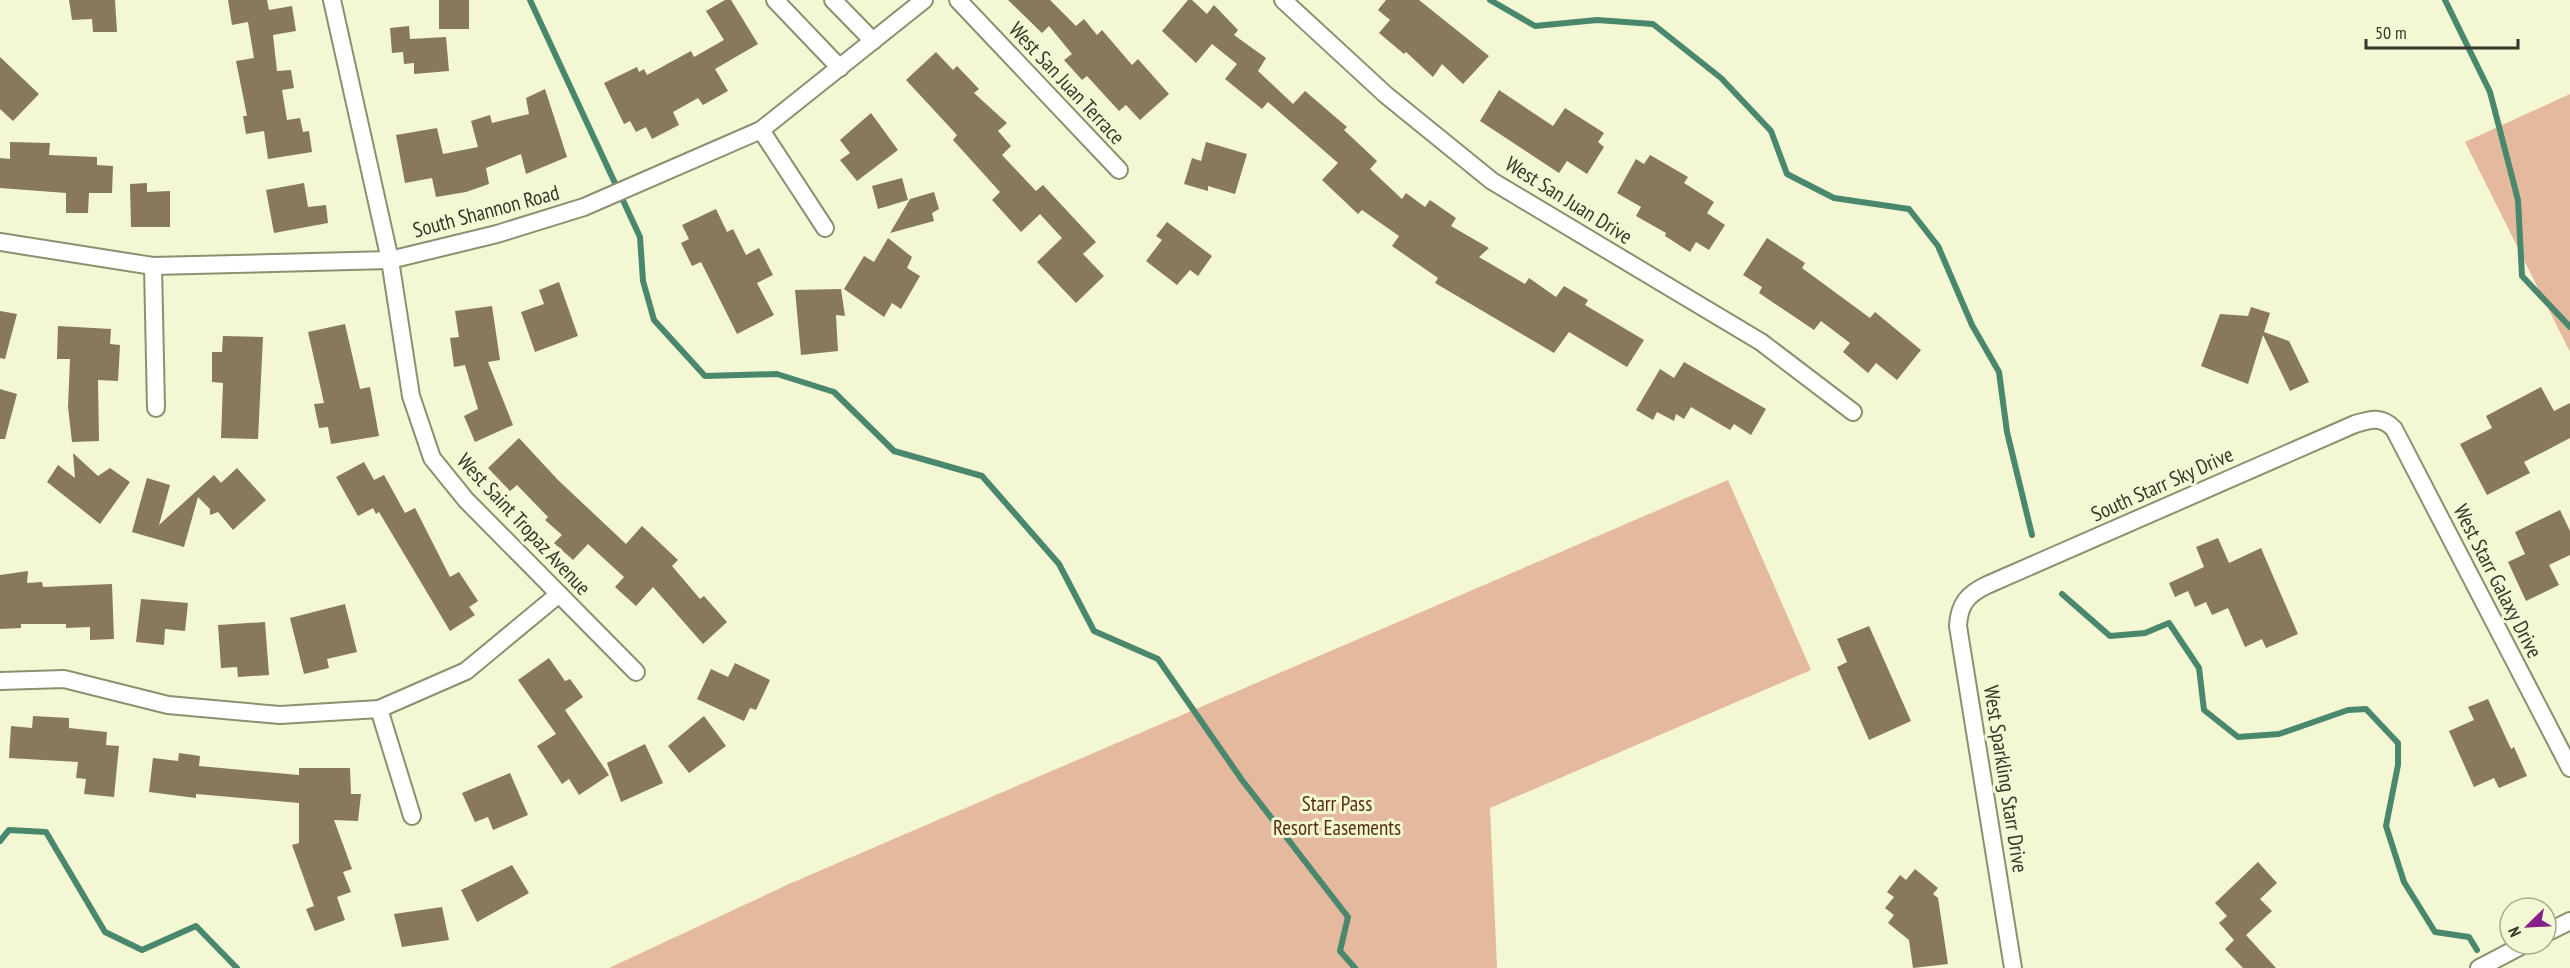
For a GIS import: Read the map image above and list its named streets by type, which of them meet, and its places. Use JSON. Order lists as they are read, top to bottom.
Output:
{
  "streets": {
    "street": [
      "West San Juan Terrace",
      "West San Juan Drive",
      "South Shannon Road",
      "South Starr Sky Drive",
      "West Saint Tropaz Avenue",
      "West Starr Galaxy Drive",
      "West Sparkling Starr Drive"
    ]
  },
  "crossings": [
    ["South Shannon Road", "West Saint Tropaz Avenue"],
    ["South Starr Sky Drive", "West Starr Galaxy Drive"],
    ["South Starr Sky Drive", "West Sparkling Starr Drive"]
  ],
  "parks": ["Starr Pass Resort Easements"],
  "scale_bar": "50 m",
  "north": "bottom left"
}
